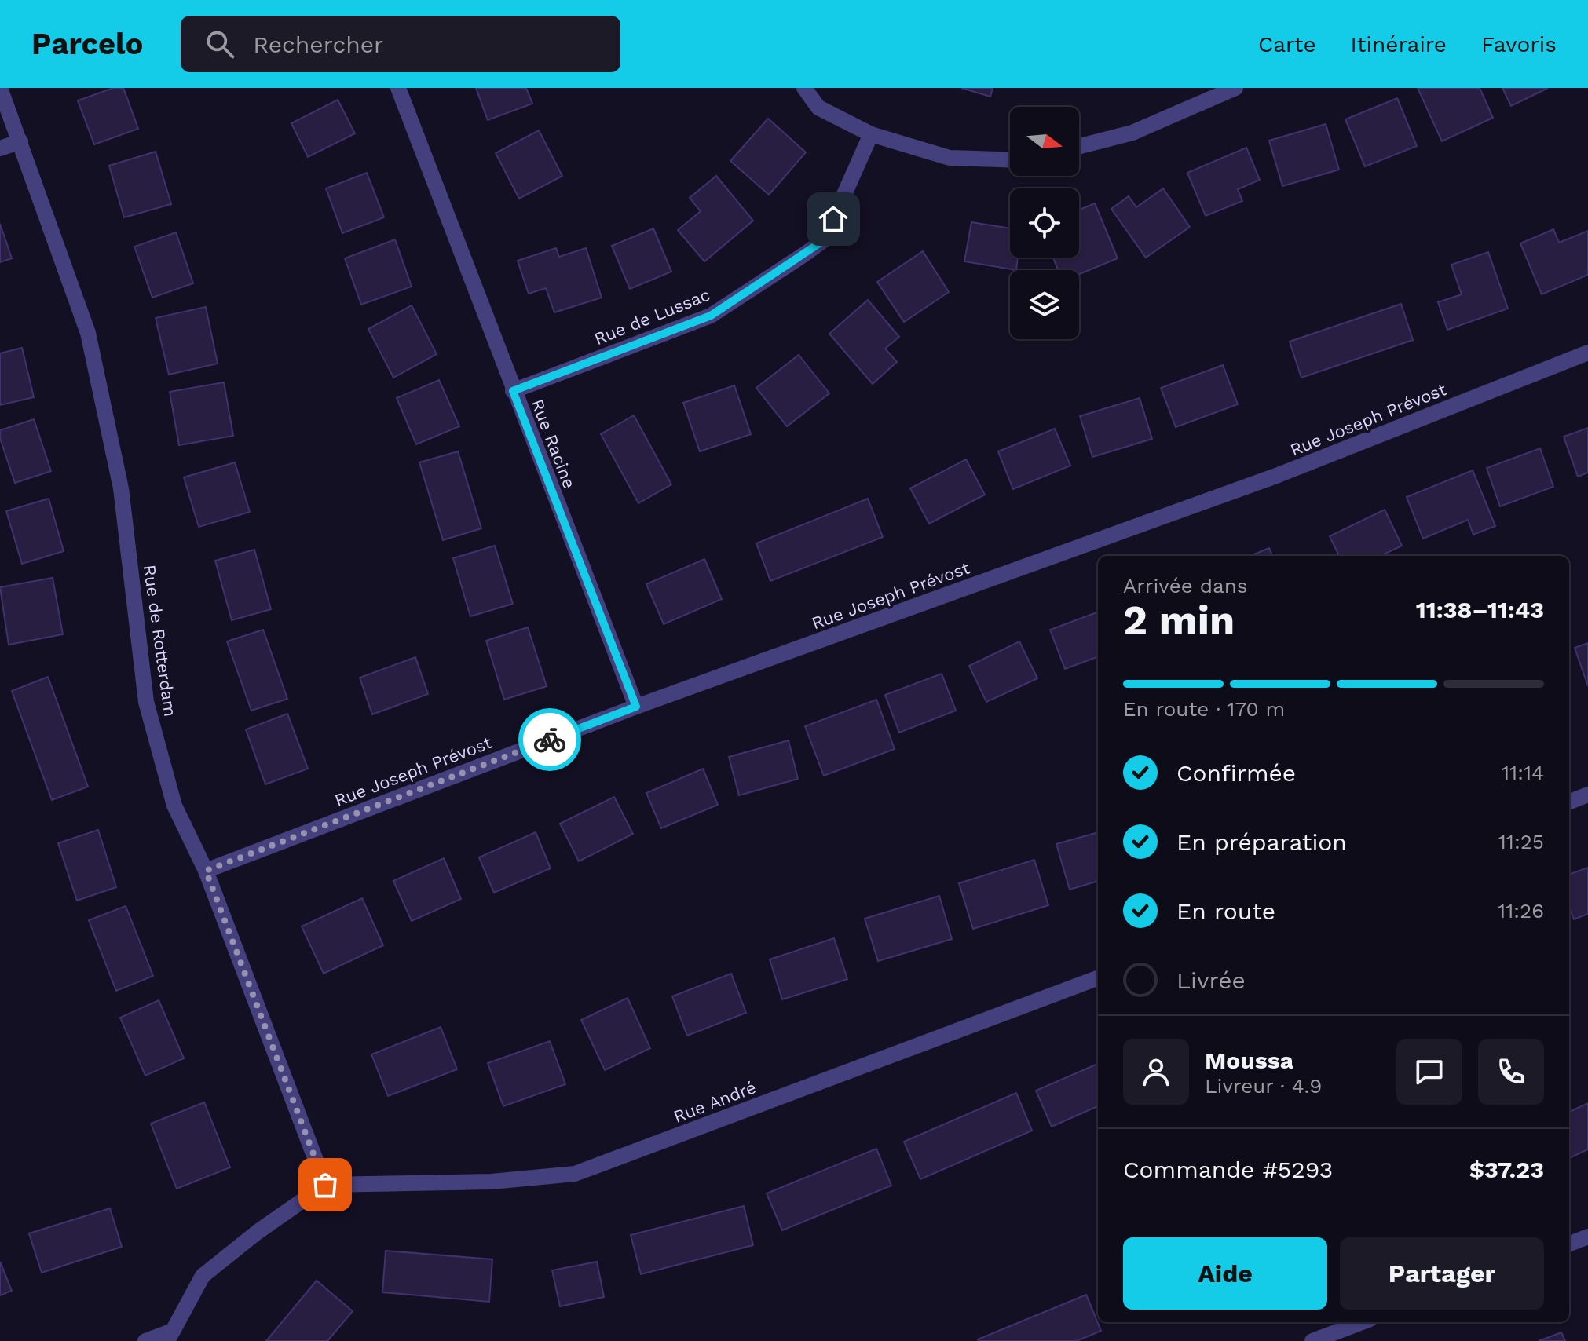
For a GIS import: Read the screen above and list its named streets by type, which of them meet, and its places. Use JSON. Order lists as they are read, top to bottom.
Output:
{
  "streets": {
    "street": [
      "Rue de Lussac",
      "Rue Joseph Prévost",
      "Rue Racine",
      "Rue de Rotterdam",
      "Rue André"
    ]
  },
  "crossings": [
    ["Rue de Lussac", "Rue Racine"],
    ["Rue Joseph Prévost", "Rue Racine"],
    ["Rue Joseph Prévost", "Rue de Rotterdam"],
    ["Rue de Rotterdam", "Rue André"]
  ],
  "north": "right",
  "page": {
    "header": "Parcelo",
    "search": "Rechercher",
    "nav": ["Carte", "Itinéraire", "Favoris"],
    "heading": ["2 min", "Arrivée dans", "11:38–11:43"],
    "panel": [
      "Moussa",
      "Livreur · 4.9",
      "Commande #5293",
      "$37.23"
    ],
    "bar": "En route · 170 m",
    "list": [
      ["Confirmée", "11:14"],
      ["En préparation", "11:25"],
      ["En route", "11:26"],
      "Livrée"
    ],
    "buttons": ["Aide", "Partager"]
  }
}
